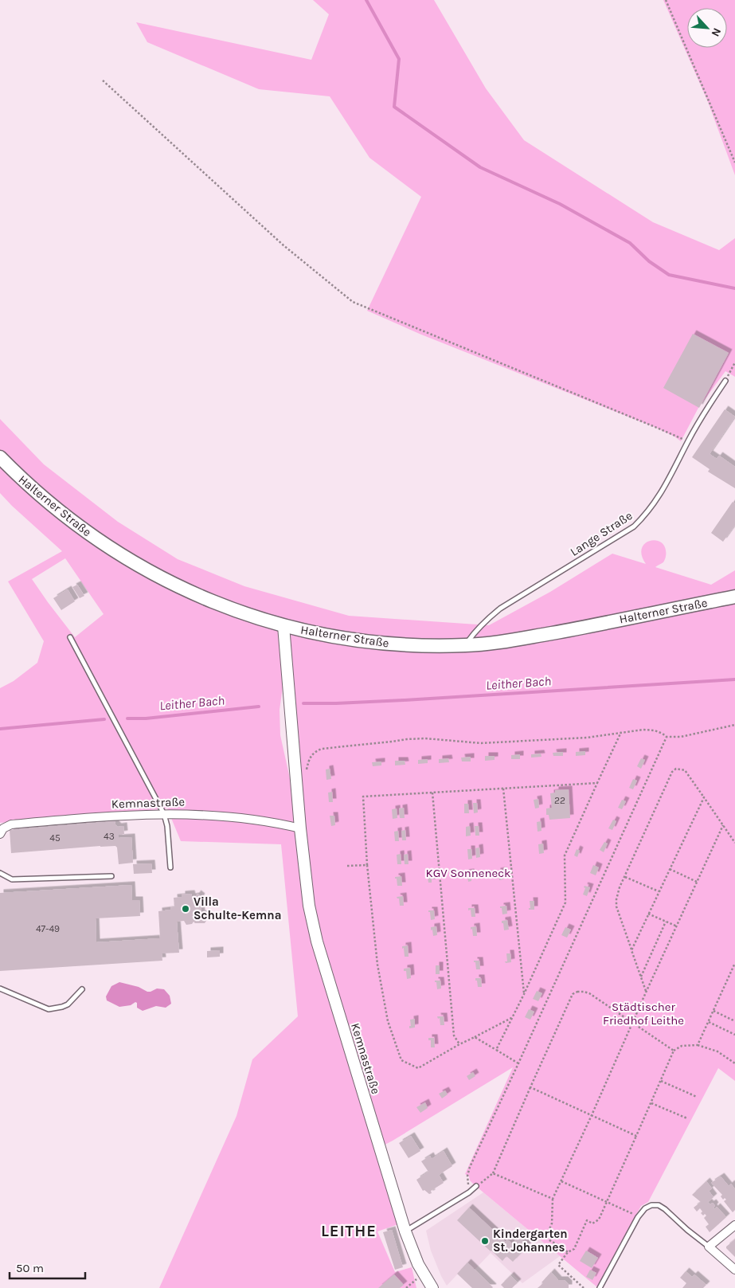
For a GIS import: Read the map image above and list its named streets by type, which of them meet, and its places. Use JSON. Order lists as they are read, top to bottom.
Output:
{
  "streets": {
    "main road": ["Halterner Straße"],
    "street": ["Kemnastraße"],
    "lane": ["Lange Straße"]
  },
  "crossings": [
    ["Halterner Straße", "Lange Straße"],
    ["Halterner Straße", "Kemnastraße"]
  ],
  "districts": ["LEITHE"],
  "water": ["Leither Bach"],
  "parks": ["KGV Sonneneck", "Städtischer Friedhof Leithe"],
  "places": ["Villa Schulte-Kemna", "Kindergarten St. Johannes"],
  "house_numbers": [
    "22",
    "43",
    "45",
    "47-49"
  ],
  "scale_bar": "50 m",
  "north": "bottom right"
}
